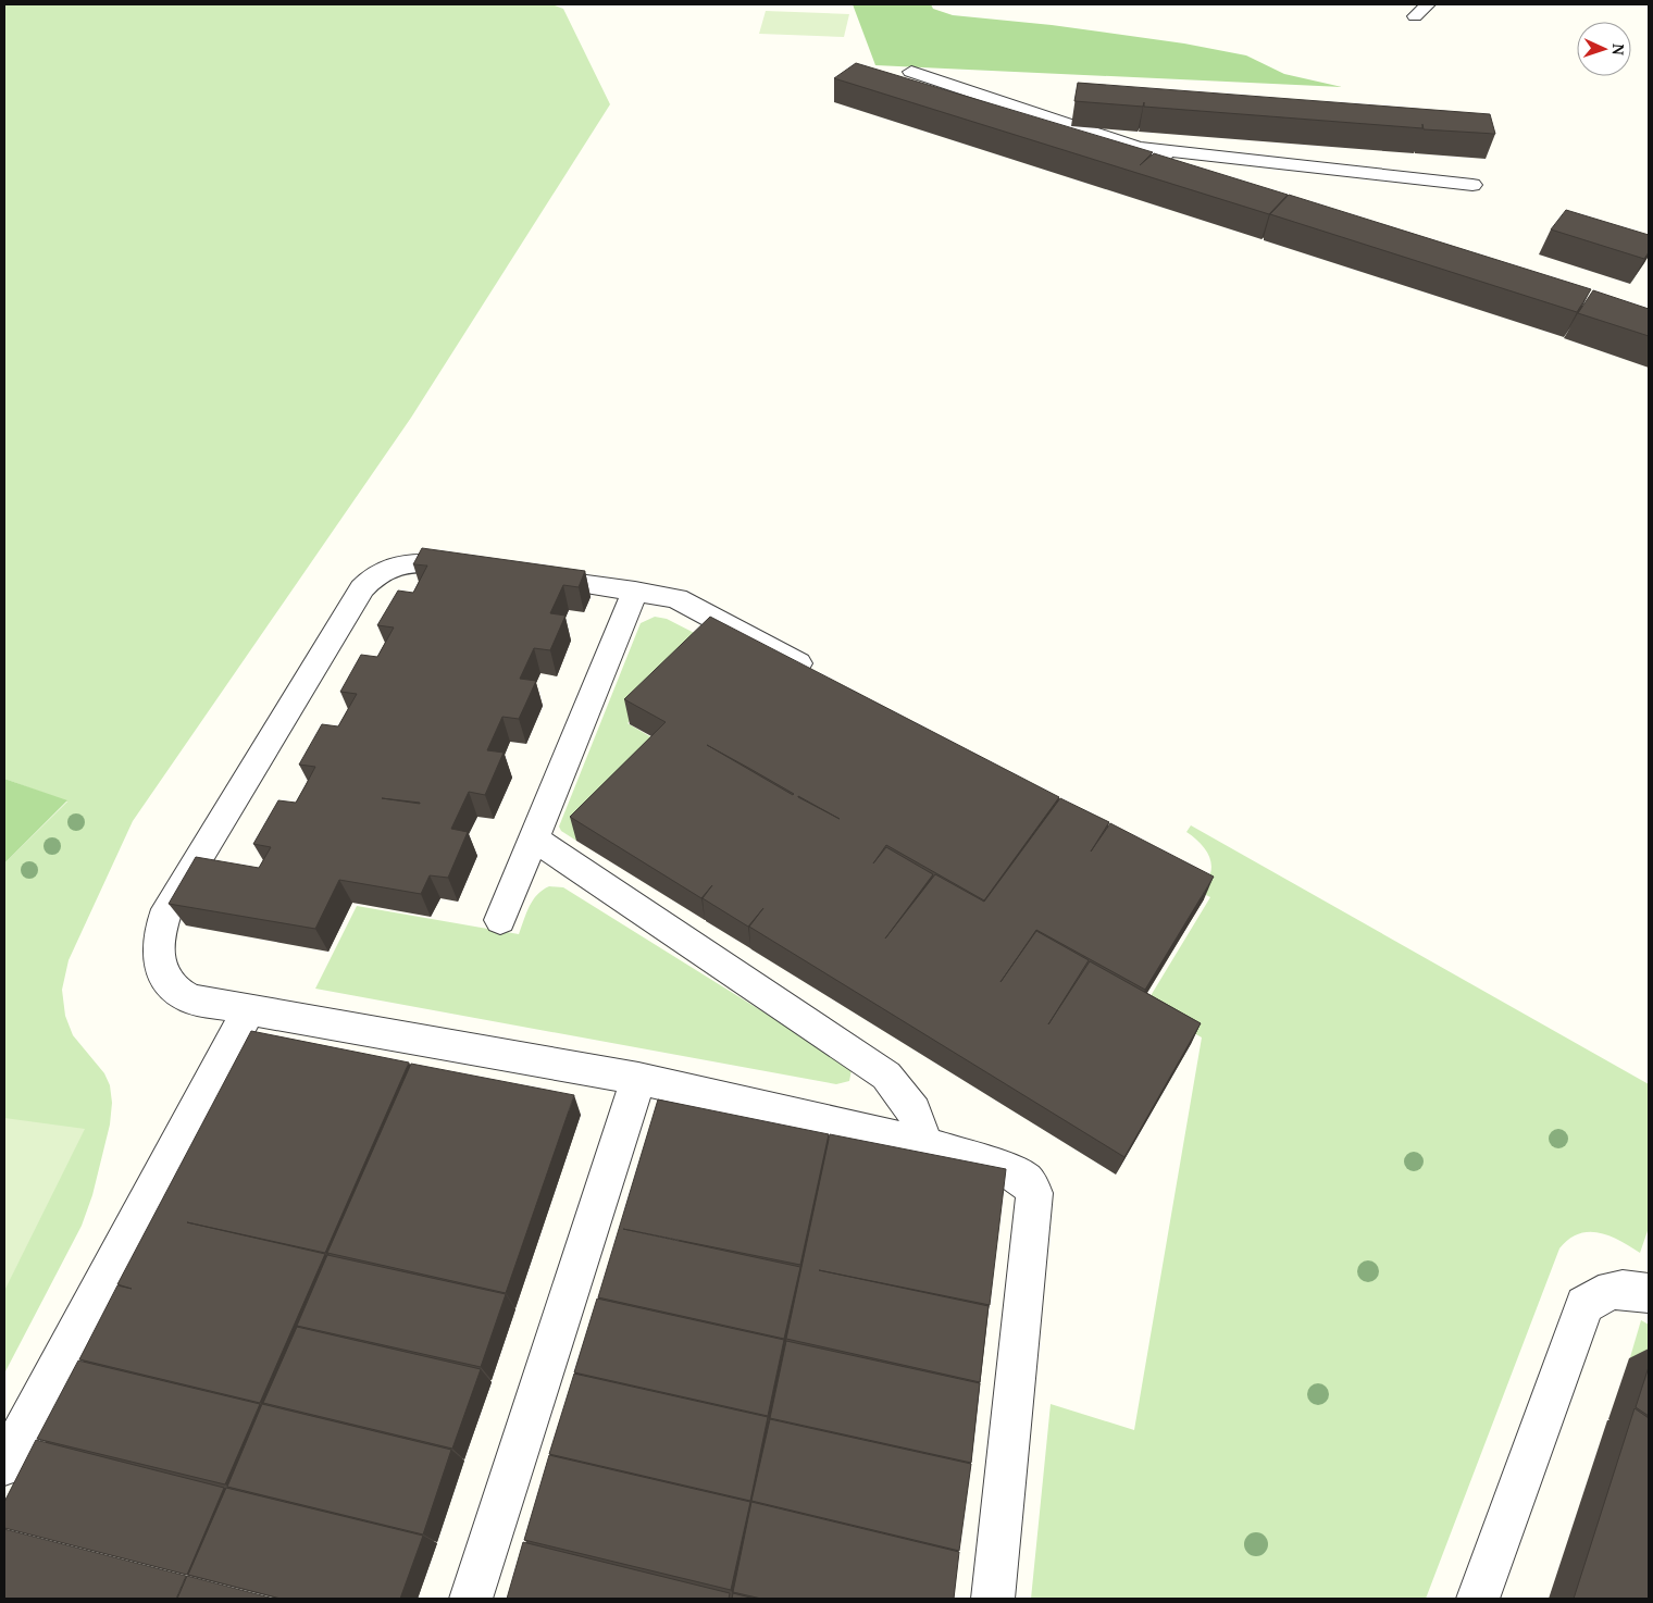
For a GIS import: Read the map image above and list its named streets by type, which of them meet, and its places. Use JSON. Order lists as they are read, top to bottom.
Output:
{
  "north": "right"
}
